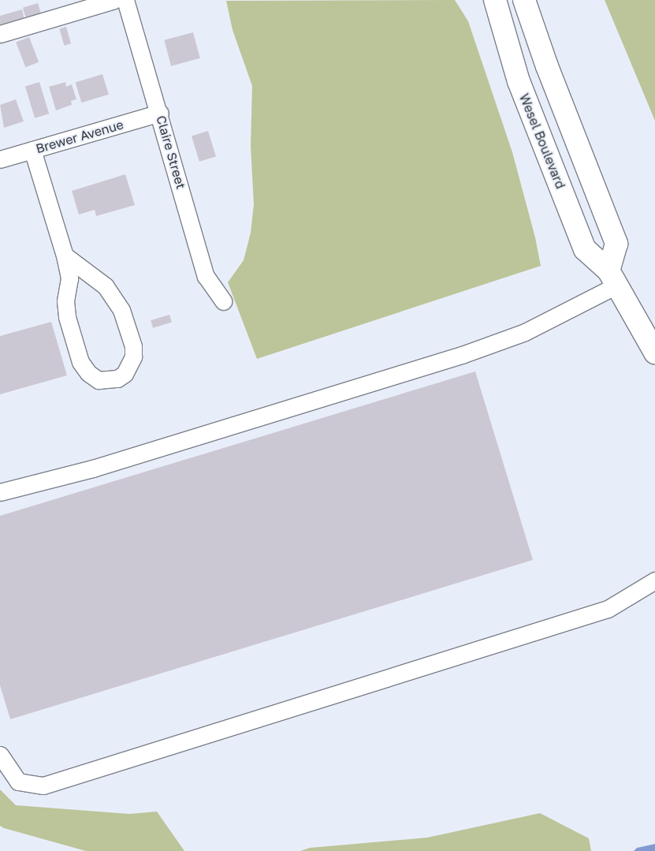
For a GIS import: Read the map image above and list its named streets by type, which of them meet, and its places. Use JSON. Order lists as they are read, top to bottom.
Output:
{
  "streets": {
    "main road": ["Wesel Boulevard"],
    "street": ["Brewer Avenue", "Claire Street"]
  },
  "crossings": [
    ["Brewer Avenue", "Claire Street"]
  ]
}
